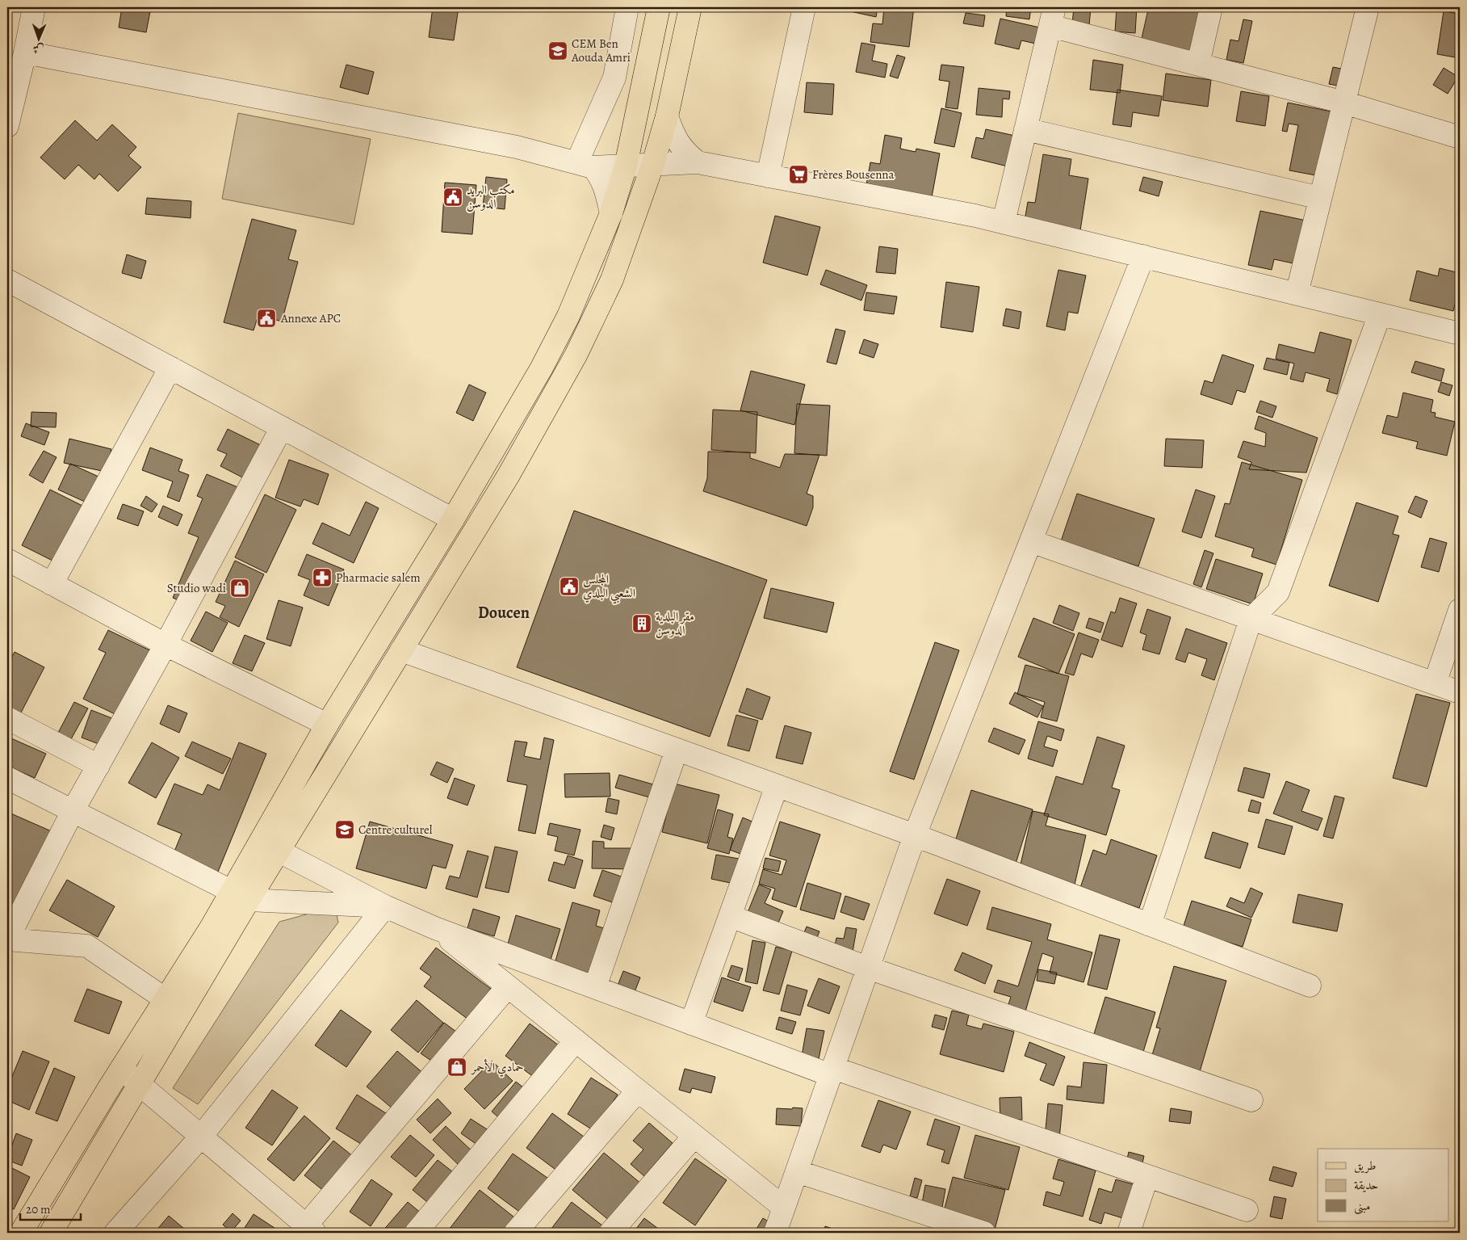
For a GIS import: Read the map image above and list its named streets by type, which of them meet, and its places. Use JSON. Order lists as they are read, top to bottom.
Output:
{
  "districts": ["Doucen"],
  "places": {
    "school or university": ["CEM Ben Aouda Amri", "Centre culturel"],
    "supermarket": ["Frères Bousenna"],
    "public building": ["مكتب البريد الدوسن", "Annexe APC", "المجلس الشعبي البلدي"],
    "pharmacy": ["Pharmacie salem"],
    "shop": ["Studio wadi", "حمادي الأحمر"],
    "building": ["مقر البلدية الدوسن"]
  },
  "legend": ["طريق", "حديقة", "مبنى"],
  "scale_bar": "20 m",
  "north": "bottom"
}
